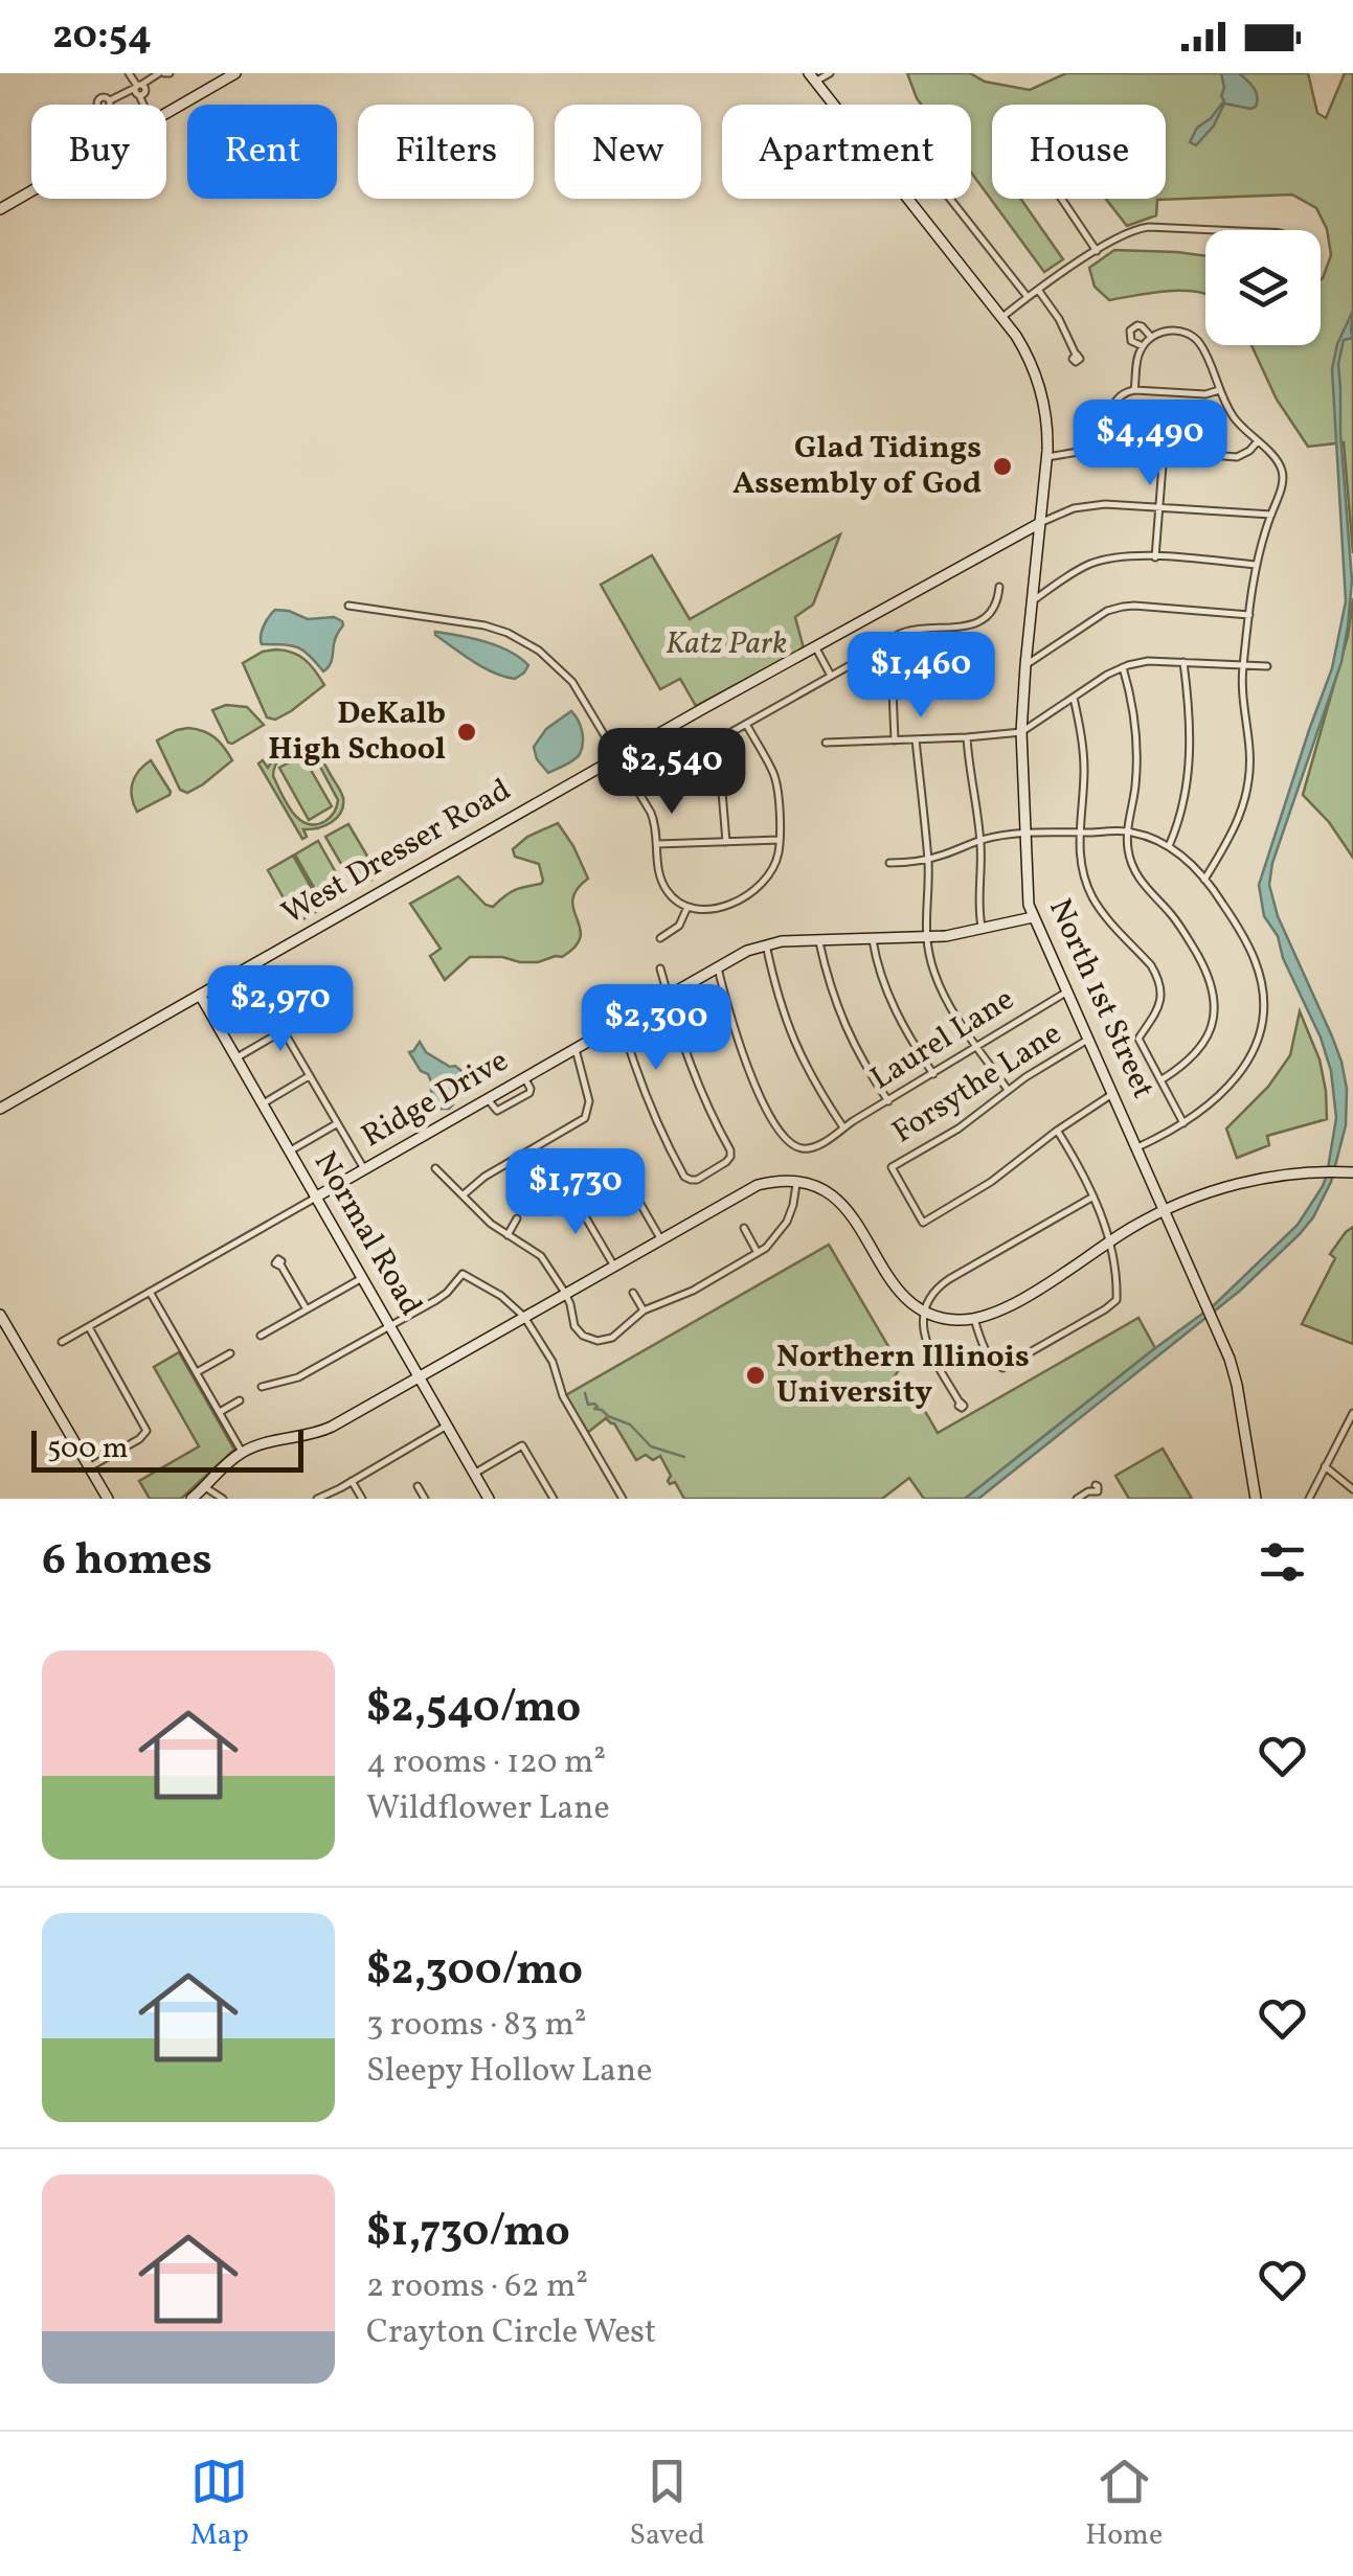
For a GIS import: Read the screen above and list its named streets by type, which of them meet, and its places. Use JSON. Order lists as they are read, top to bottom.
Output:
{
  "streets": {
    "street": [
      "West Dresser Road",
      "North 1st Street",
      "Laurel Lane",
      "Forsythe Lane",
      "Ridge Drive",
      "Normal Road"
    ]
  },
  "crossings": [
    ["West Dresser Road", "North 1st Street"],
    ["West Dresser Road", "Normal Road"],
    ["North 1st Street", "Laurel Lane"],
    ["North 1st Street", "Forsythe Lane"],
    ["North 1st Street", "Ridge Drive"],
    ["Laurel Lane", "Ridge Drive"],
    ["Ridge Drive", "Normal Road"]
  ],
  "parks": ["Katz Park"],
  "places": ["Glad Tidings Assembly of God", "DeKalb High School", "Northern Illinois University"],
  "scale_bar": "500 m",
  "page": {
    "status": "20:54",
    "chip": [
      "Buy",
      "Rent",
      "Filters",
      "New",
      "Apartment",
      "House"
    ],
    "price": [
      "$4,490",
      "$1,460",
      "$2,540",
      "$2,970",
      "$2,300",
      "$1,730"
    ],
    "scale": "500 m",
    "heading": "6 homes",
    "list": [
      {
        "name": "$2,540/mo",
        "note": "4 rooms · 120 m² · Wildflower Lane"
      },
      {
        "name": "$2,300/mo",
        "note": "3 rooms · 83 m² · Sleepy Hollow Lane"
      },
      {
        "name": "$1,730/mo",
        "note": "2 rooms · 62 m² · Crayton Circle West"
      }
    ],
    "tabs": ["Map", "Saved", "Home"]
  }
}
